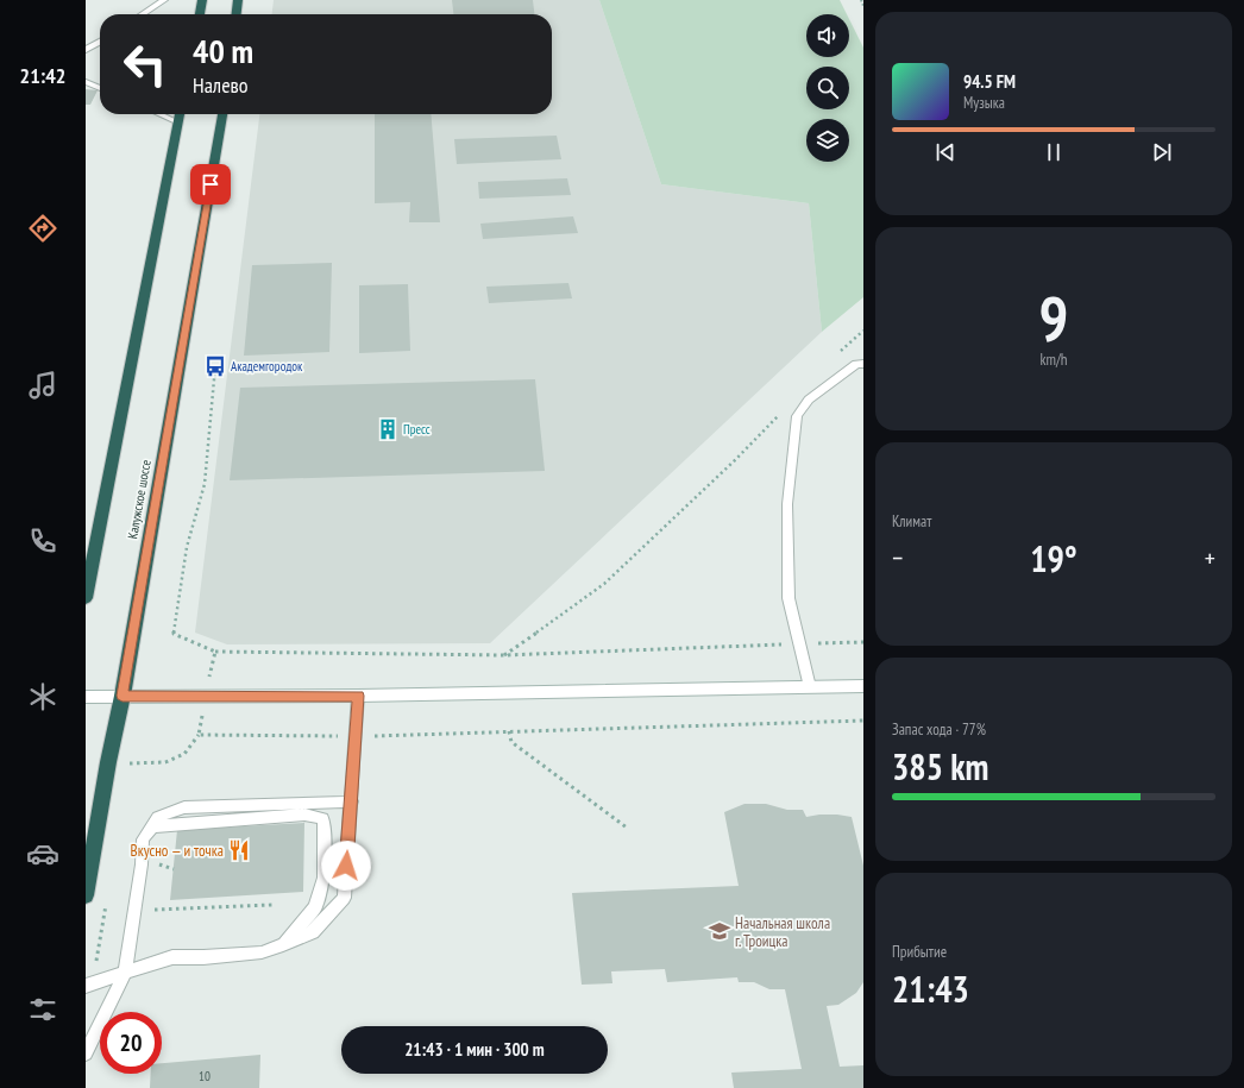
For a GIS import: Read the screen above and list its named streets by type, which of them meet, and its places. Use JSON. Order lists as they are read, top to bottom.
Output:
{
  "streets": {
    "highway": ["Калужское шоссе"]
  },
  "places": {
    "bus stop": ["Академгородок"],
    "building": ["Пресс"],
    "restaurant": ["Вкусно — и точка"],
    "school or university": ["Начальная школа г. Троицка"]
  },
  "house_numbers": ["10"],
  "page": {
    "tabs": "21:42",
    "turn": ["40 m", "Налево"],
    "song": ["94.5 FM", "Музыка"],
    "tile": [
      ["9", "km/h"],
      "Климат",
      ["Запас хода · 77%", "385 km"],
      ["Прибытие", "21:43"]
    ],
    "heat": ["−", "19°", "+"],
    "limit": "20",
    "trip": "21:43 · 1 мин · 300 m"
  }
}
